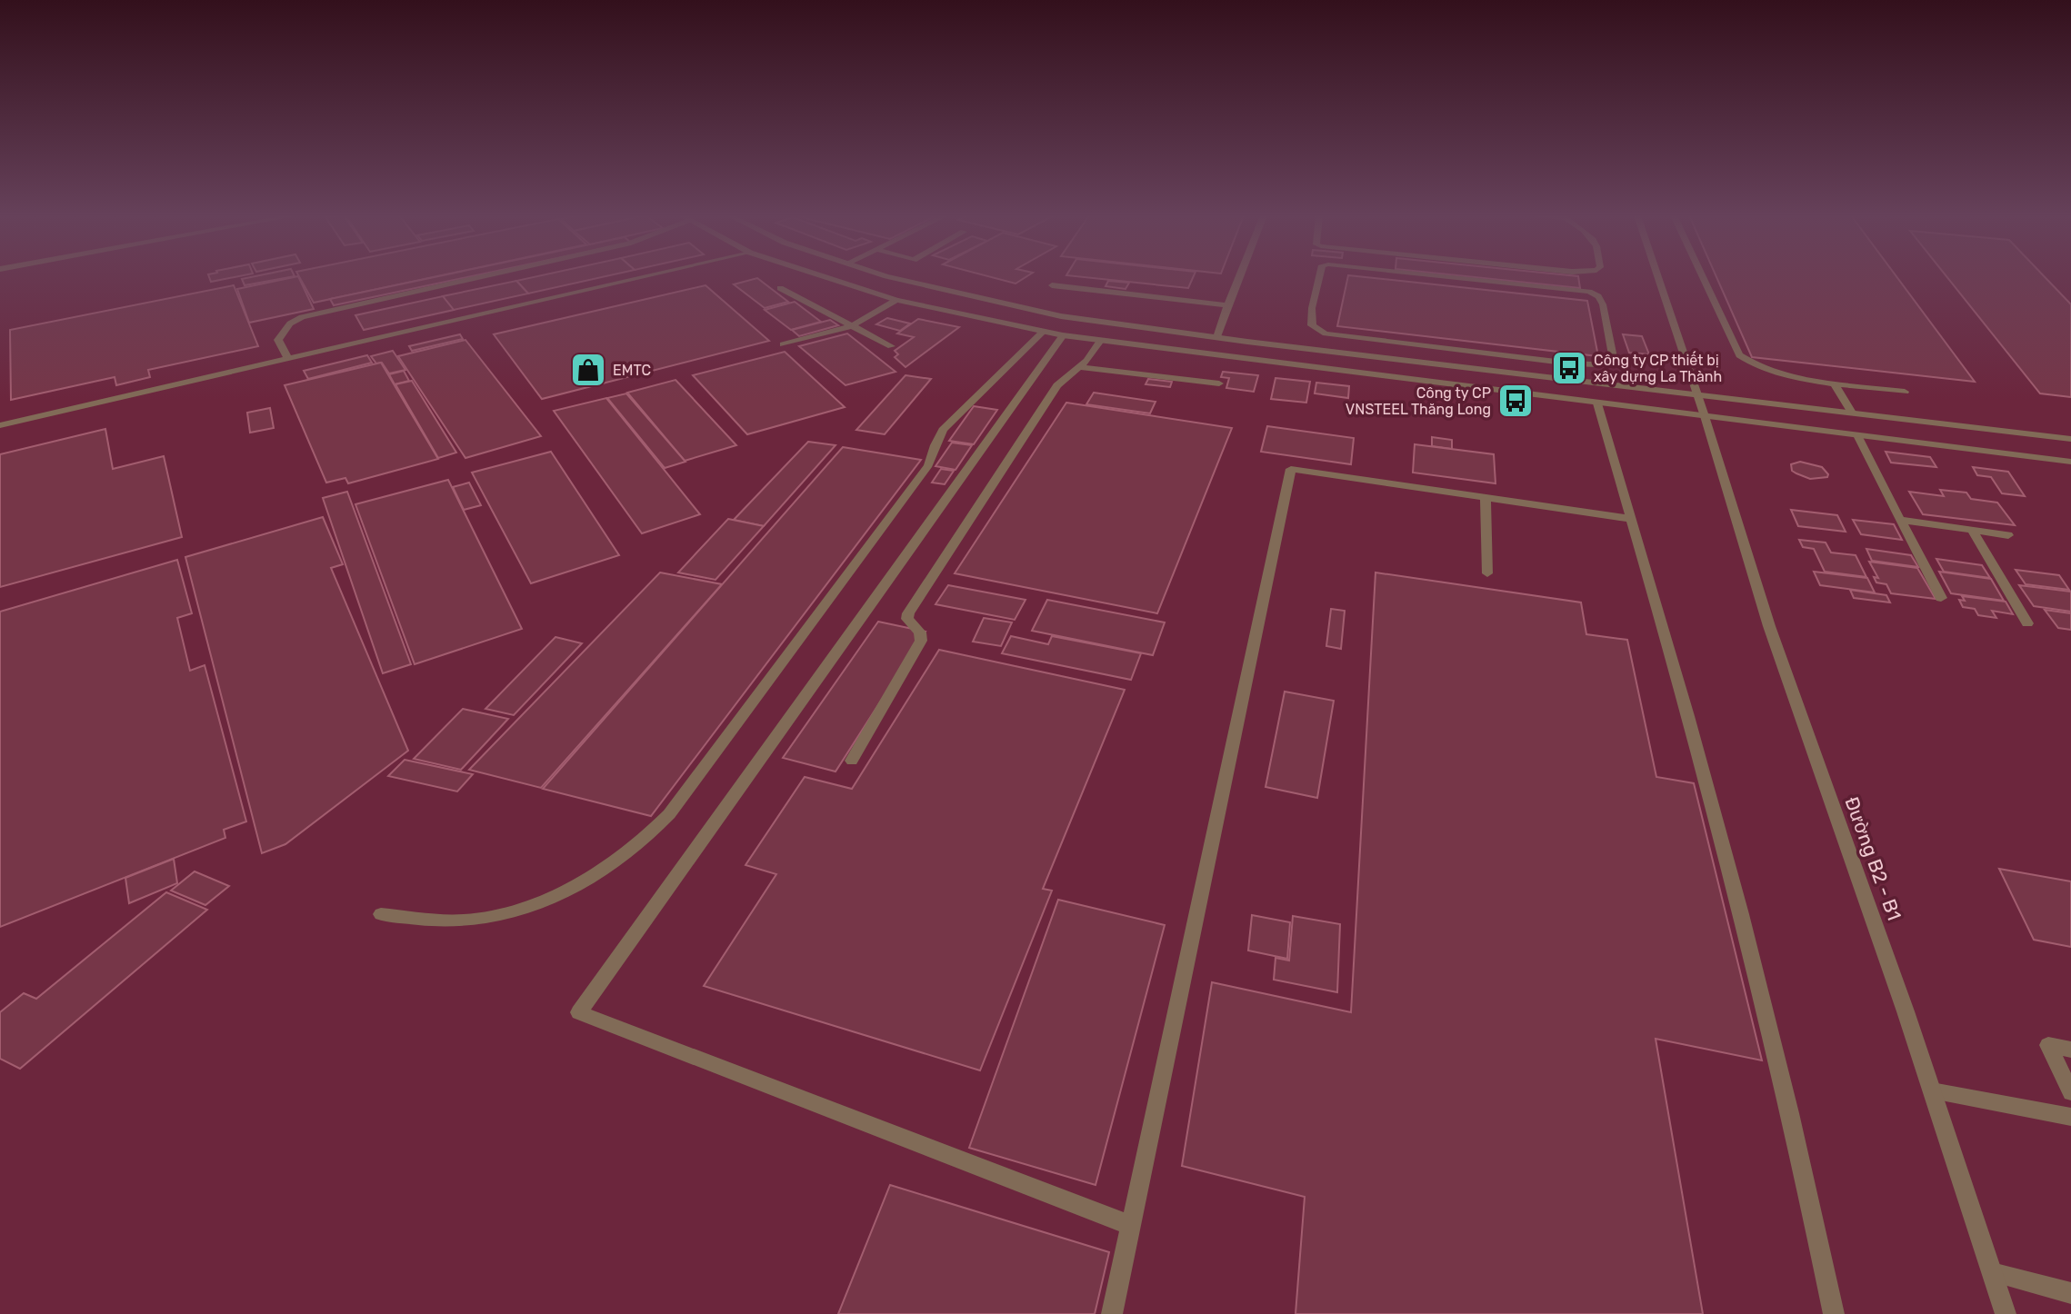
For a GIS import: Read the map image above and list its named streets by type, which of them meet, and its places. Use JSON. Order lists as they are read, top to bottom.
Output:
{
  "streets": {
    "street": ["Đường B2 - B1"]
  },
  "places": {
    "bus stop": ["Công ty CP thiết bị xây dựng La Thành", "Công ty CP VNSTEEL Thăng Long"],
    "shop": ["EMTC"]
  }
}
